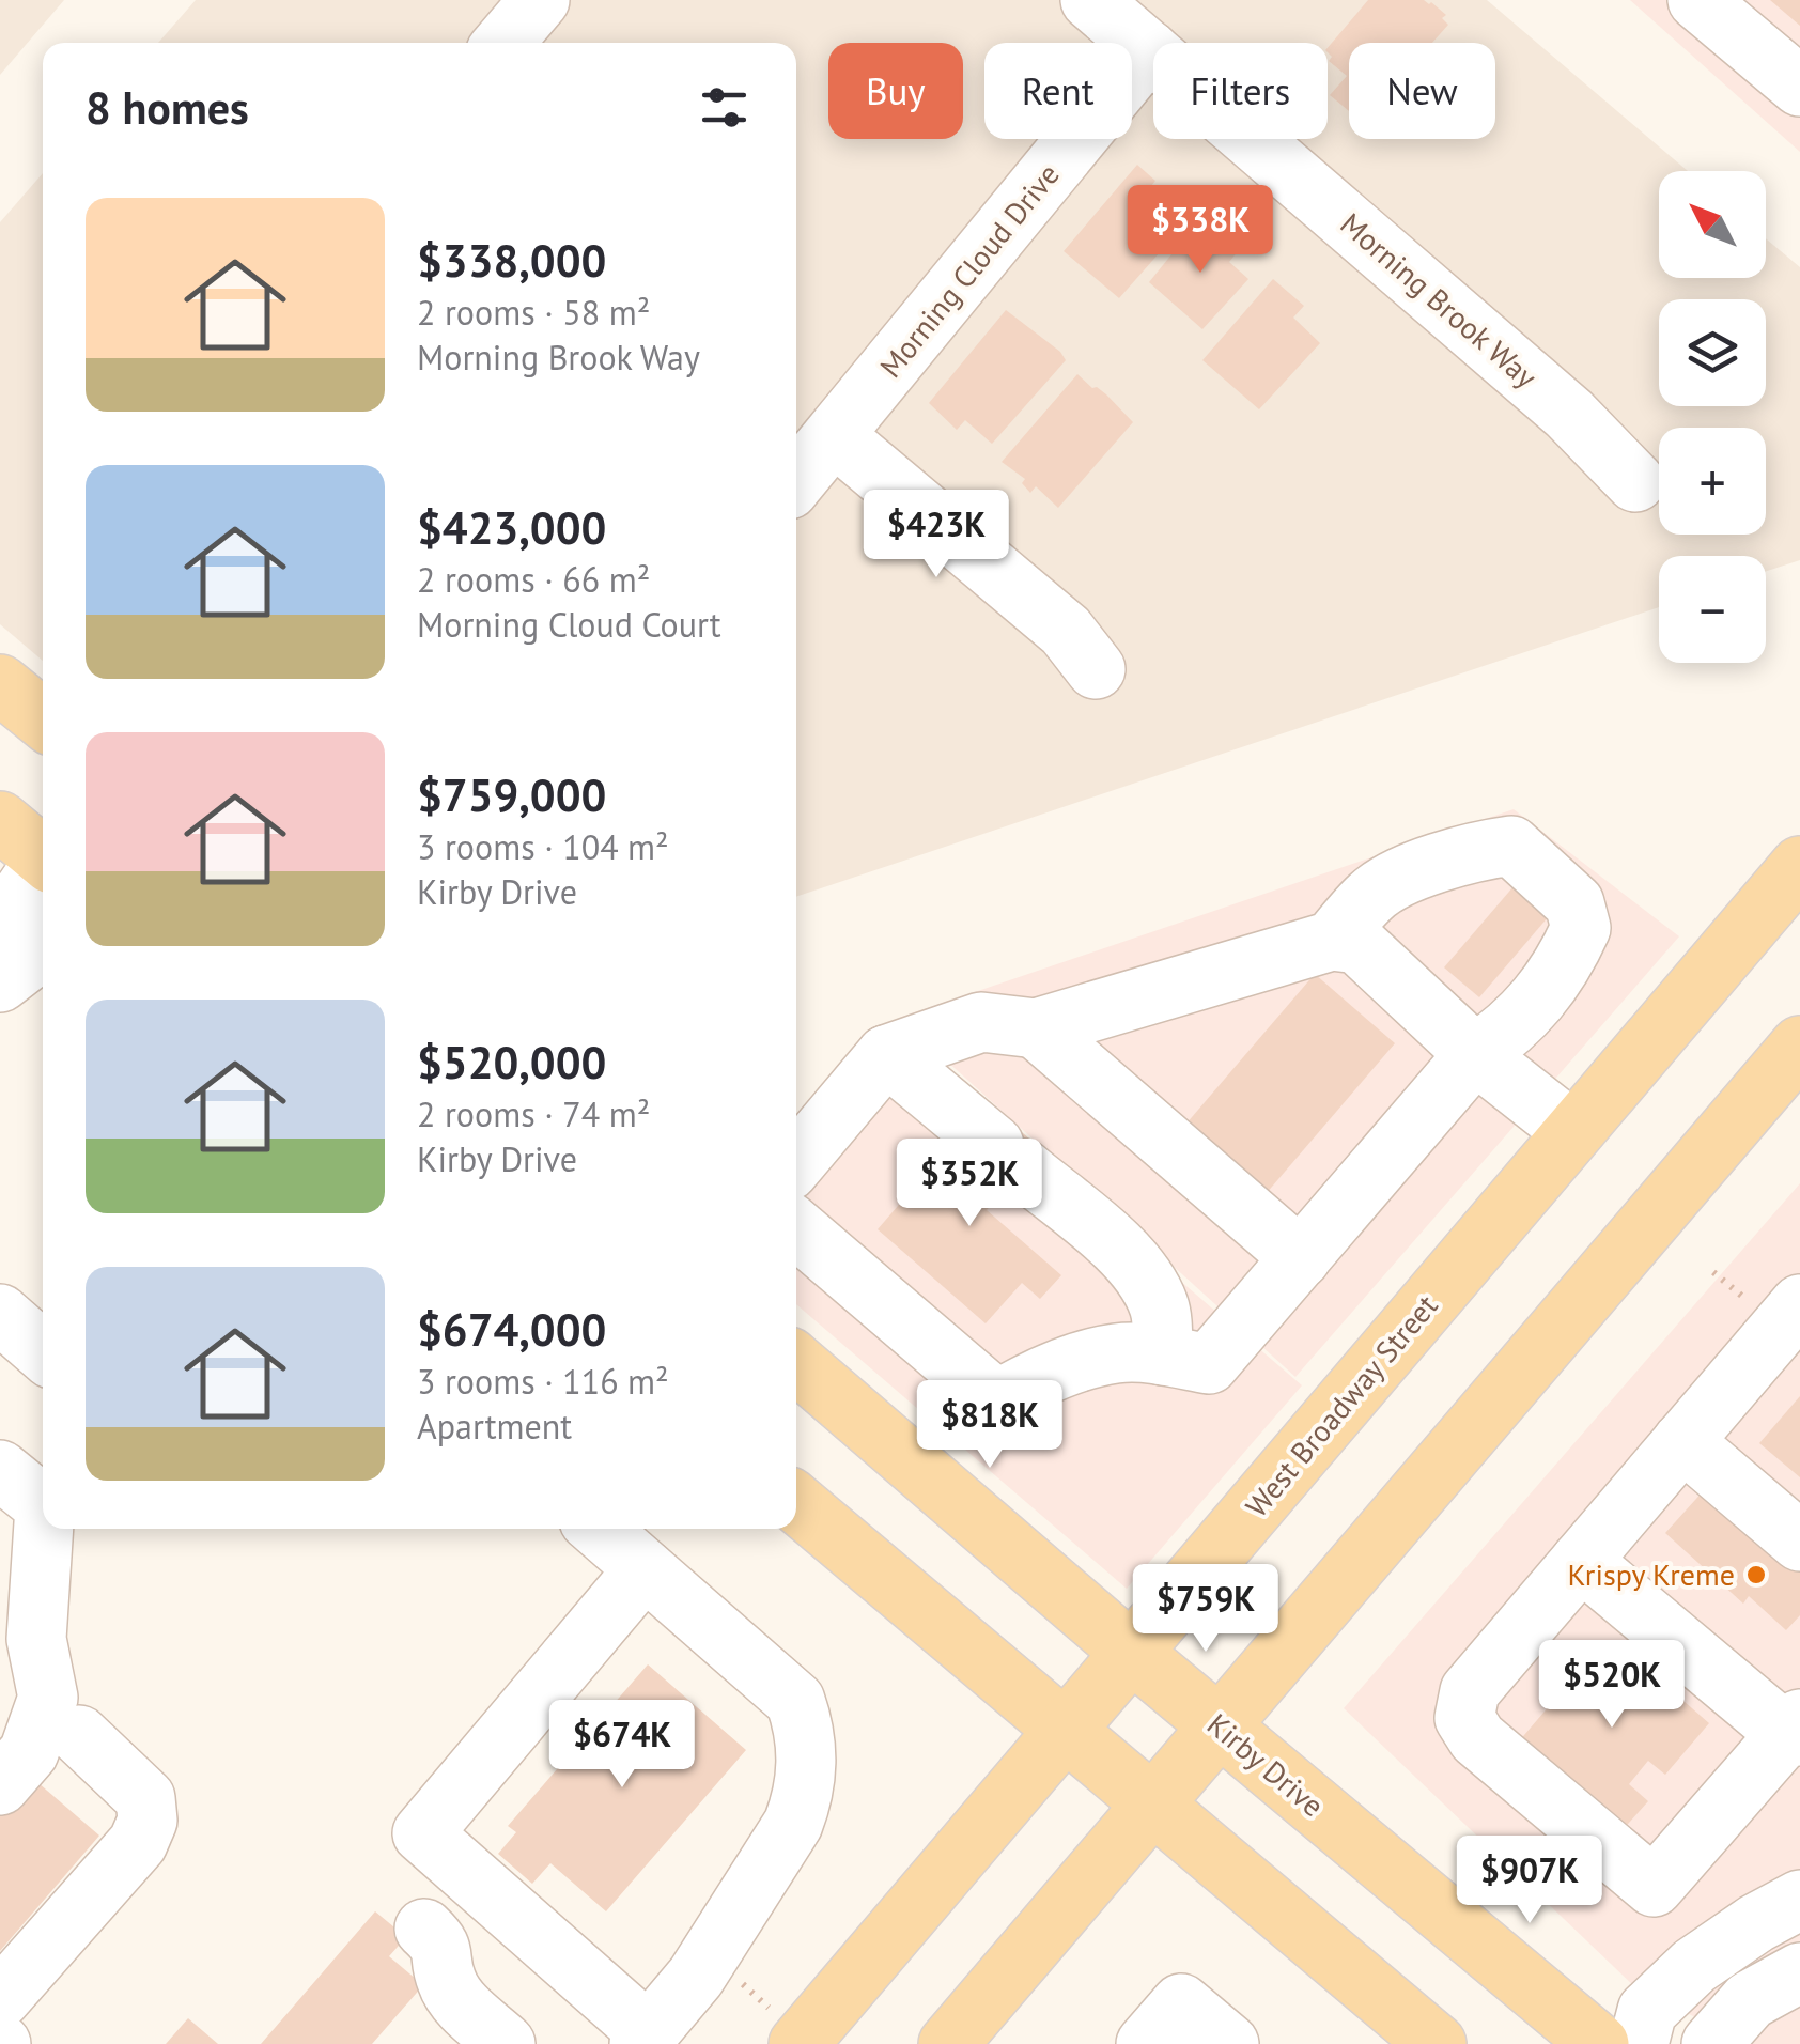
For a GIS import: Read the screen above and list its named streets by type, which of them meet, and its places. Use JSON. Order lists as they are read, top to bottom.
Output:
{
  "streets": {
    "main road": ["West Broadway Street", "Kirby Drive"],
    "street": ["Morning Cloud Drive", "Morning Brook Way"]
  },
  "crossings": [
    ["Morning Cloud Drive", "Morning Brook Way"],
    ["West Broadway Street", "Kirby Drive"]
  ],
  "places": ["Krispy Kreme"],
  "north": "top left",
  "page": {
    "chip": [
      "Buy",
      "Rent",
      "Filters",
      "New"
    ],
    "heading": "8 homes",
    "map_buttons": ["+", "−"],
    "list": [
      {
        "name": "$338,000",
        "note": "2 rooms · 58 m² · Morning Brook Way"
      },
      {
        "name": "$423,000",
        "note": "2 rooms · 66 m² · Morning Cloud Court"
      },
      {
        "name": "$759,000",
        "note": "3 rooms · 104 m² · Kirby Drive"
      },
      {
        "name": "$520,000",
        "note": "2 rooms · 74 m² · Kirby Drive"
      },
      {
        "name": "$674,000",
        "note": "3 rooms · 116 m² · Apartment"
      }
    ],
    "price": [
      "$338K",
      "$423K",
      "$352K",
      "$818K",
      "$759K",
      "$520K",
      "$674K",
      "$907K"
    ]
  }
}
